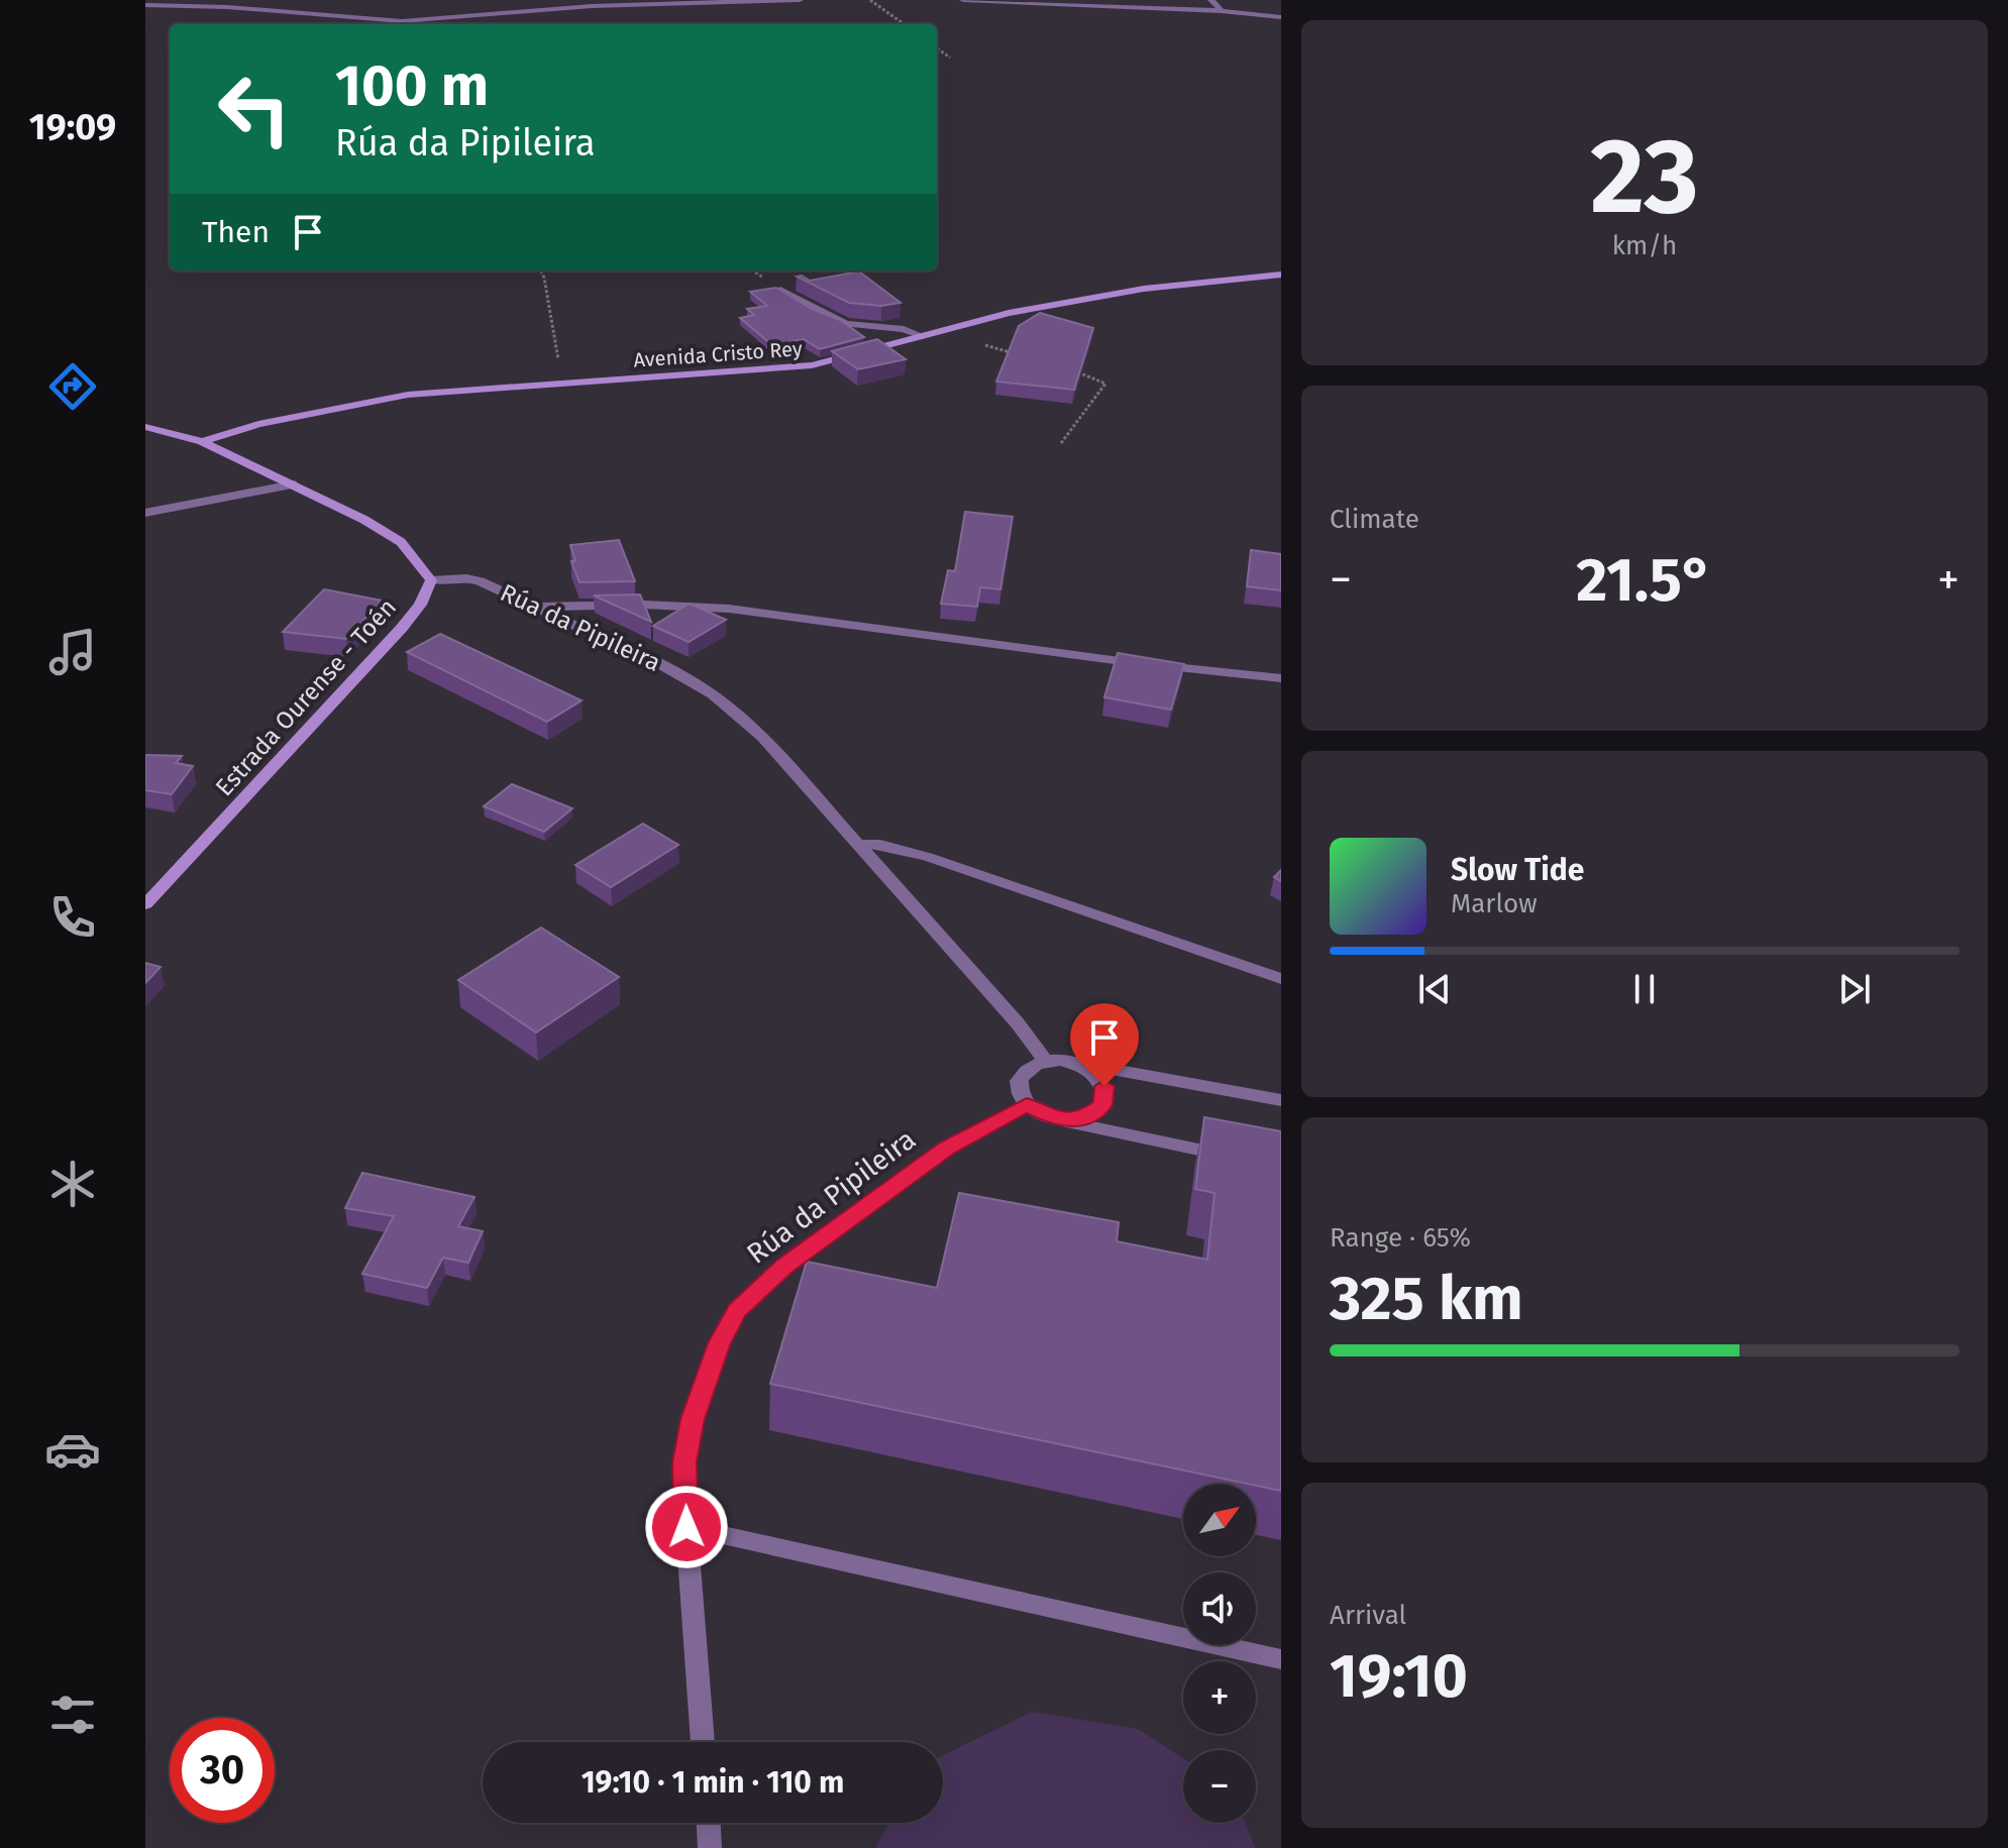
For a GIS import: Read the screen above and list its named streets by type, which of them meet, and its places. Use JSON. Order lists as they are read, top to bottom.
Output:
{
  "streets": {
    "street": ["Avenida Cristo Rey", "Rúa da Pipileira", "Estrada Ourense - Toén"]
  },
  "crossings": [
    ["Rúa da Pipileira", "Estrada Ourense - Toén"]
  ],
  "north": "top right",
  "page": {
    "tabs": "19:09",
    "tile": [
      ["23", "km/h"],
      "Climate",
      ["Range · 65%", "325 km"],
      ["Arrival", "19:10"]
    ],
    "turn": ["100 m", "Rúa da Pipileira"],
    "then": "Then",
    "heat": ["−", "21.5°", "+"],
    "song": ["Slow Tide", "Marlow"],
    "map_buttons": ["+", "−"],
    "limit": "30",
    "trip": "19:10 · 1 min · 110 m"
  }
}
